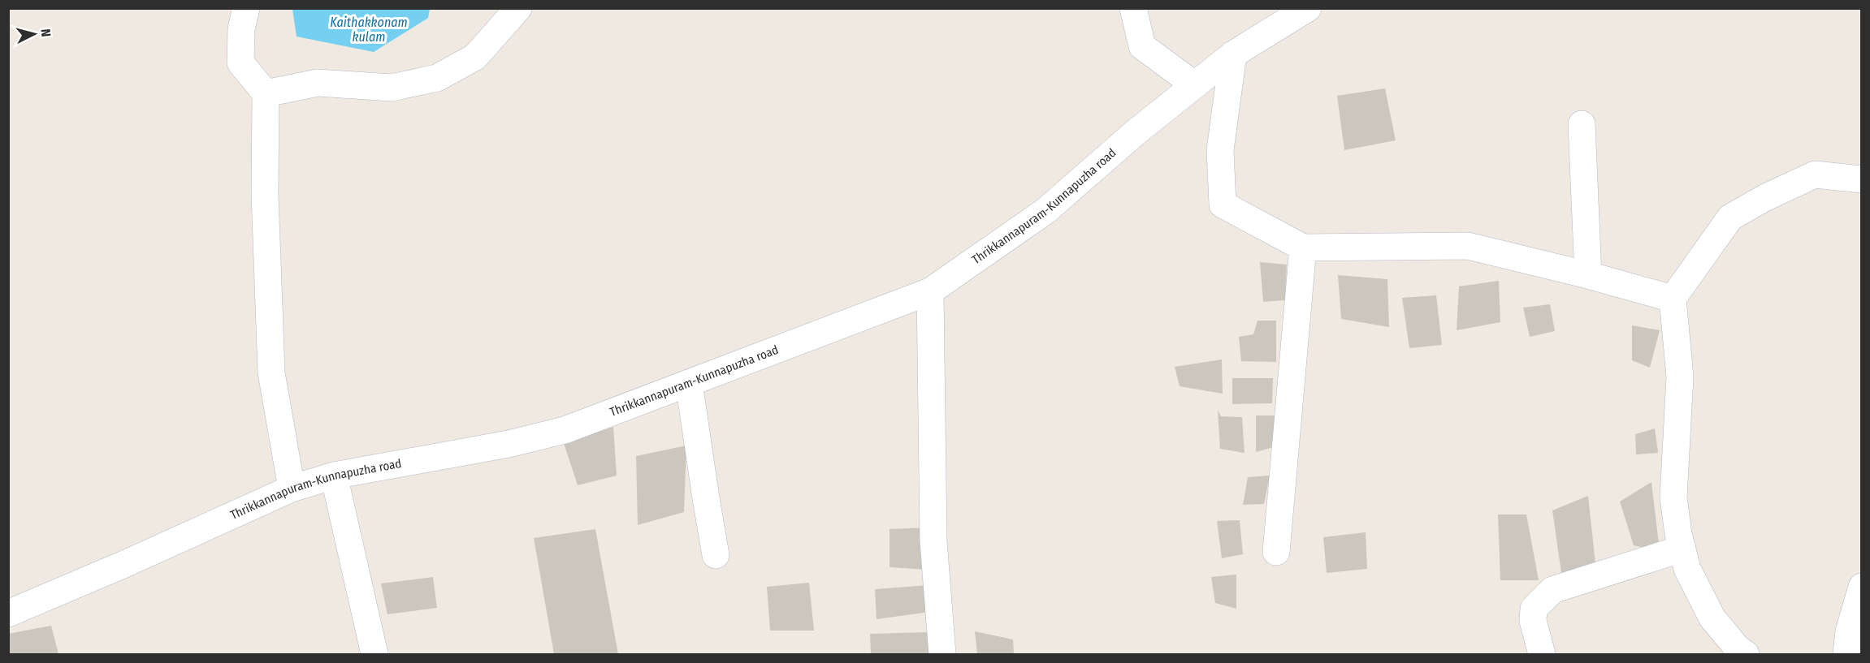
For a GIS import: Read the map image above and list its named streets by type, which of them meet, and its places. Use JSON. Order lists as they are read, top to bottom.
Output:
{
  "streets": {
    "street": ["Thrikkannapuram-Kunnapuzha road"]
  },
  "water": ["Kaithakkonam kulam"],
  "north": "right"
}
